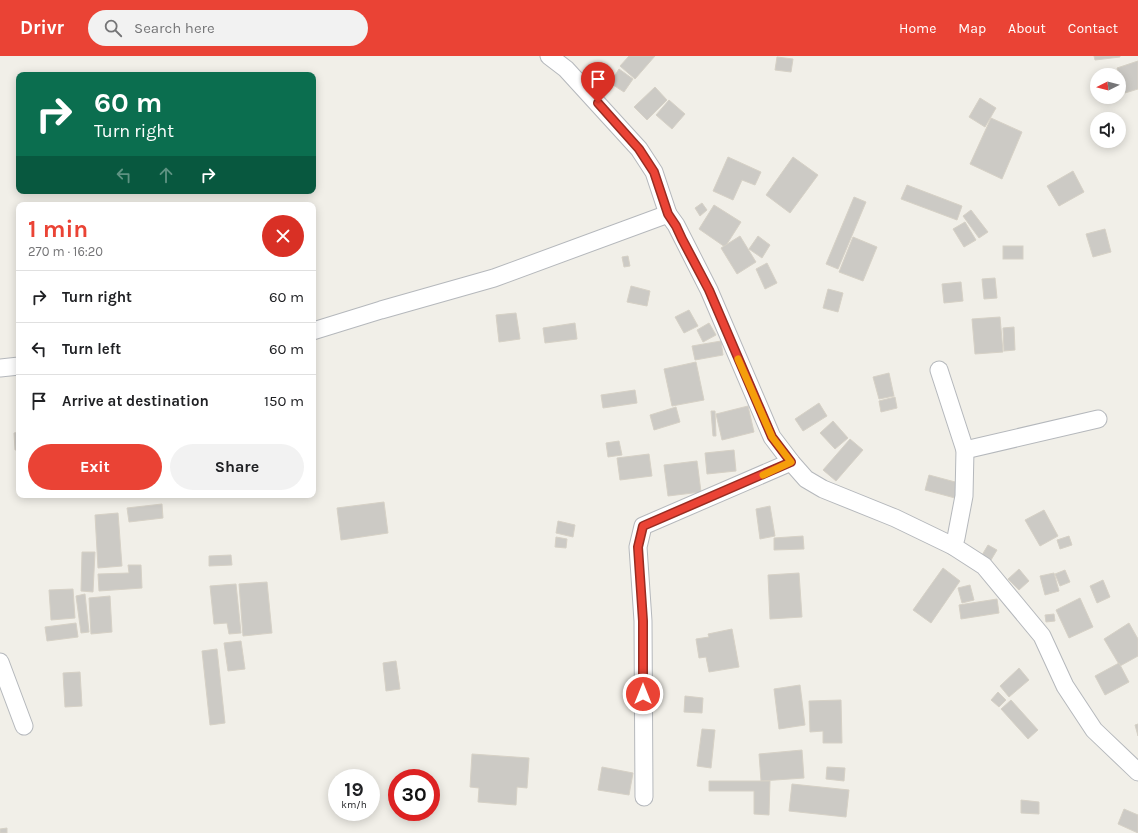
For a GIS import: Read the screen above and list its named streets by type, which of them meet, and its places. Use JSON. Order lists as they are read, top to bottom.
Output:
{
  "north": "left",
  "page": {
    "header": "Drivr",
    "search": "Search here",
    "nav": [
      "Home",
      "Map",
      "About",
      "Contact"
    ],
    "turn": ["60 m", "Turn right"],
    "heading": ["1 min", "270 m · 16:20"],
    "list": [
      {
        "name": "Turn right",
        "value": "60 m"
      },
      {
        "name": "Turn left",
        "value": "60 m"
      },
      {
        "name": "Arrive at destination",
        "value": "150 m"
      }
    ],
    "buttons": ["Exit", "Share"],
    "speed": "19 km/h",
    "limit": "30"
  }
}
